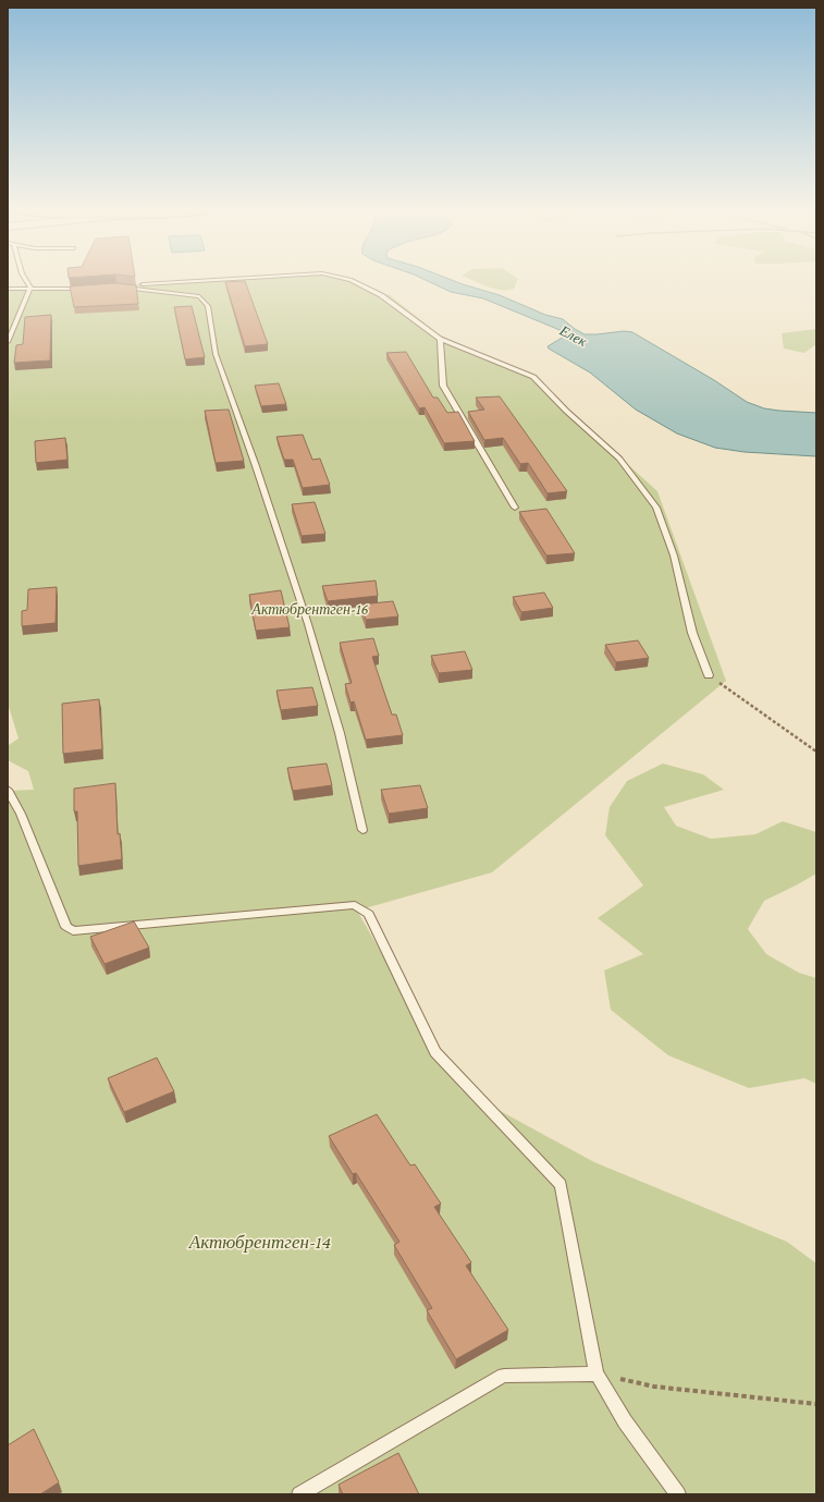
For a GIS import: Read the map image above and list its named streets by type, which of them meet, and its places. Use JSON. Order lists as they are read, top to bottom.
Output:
{
  "water": ["Елек"],
  "parks": ["Актюбрентген-16", "Актюбрентген-14"]
}
